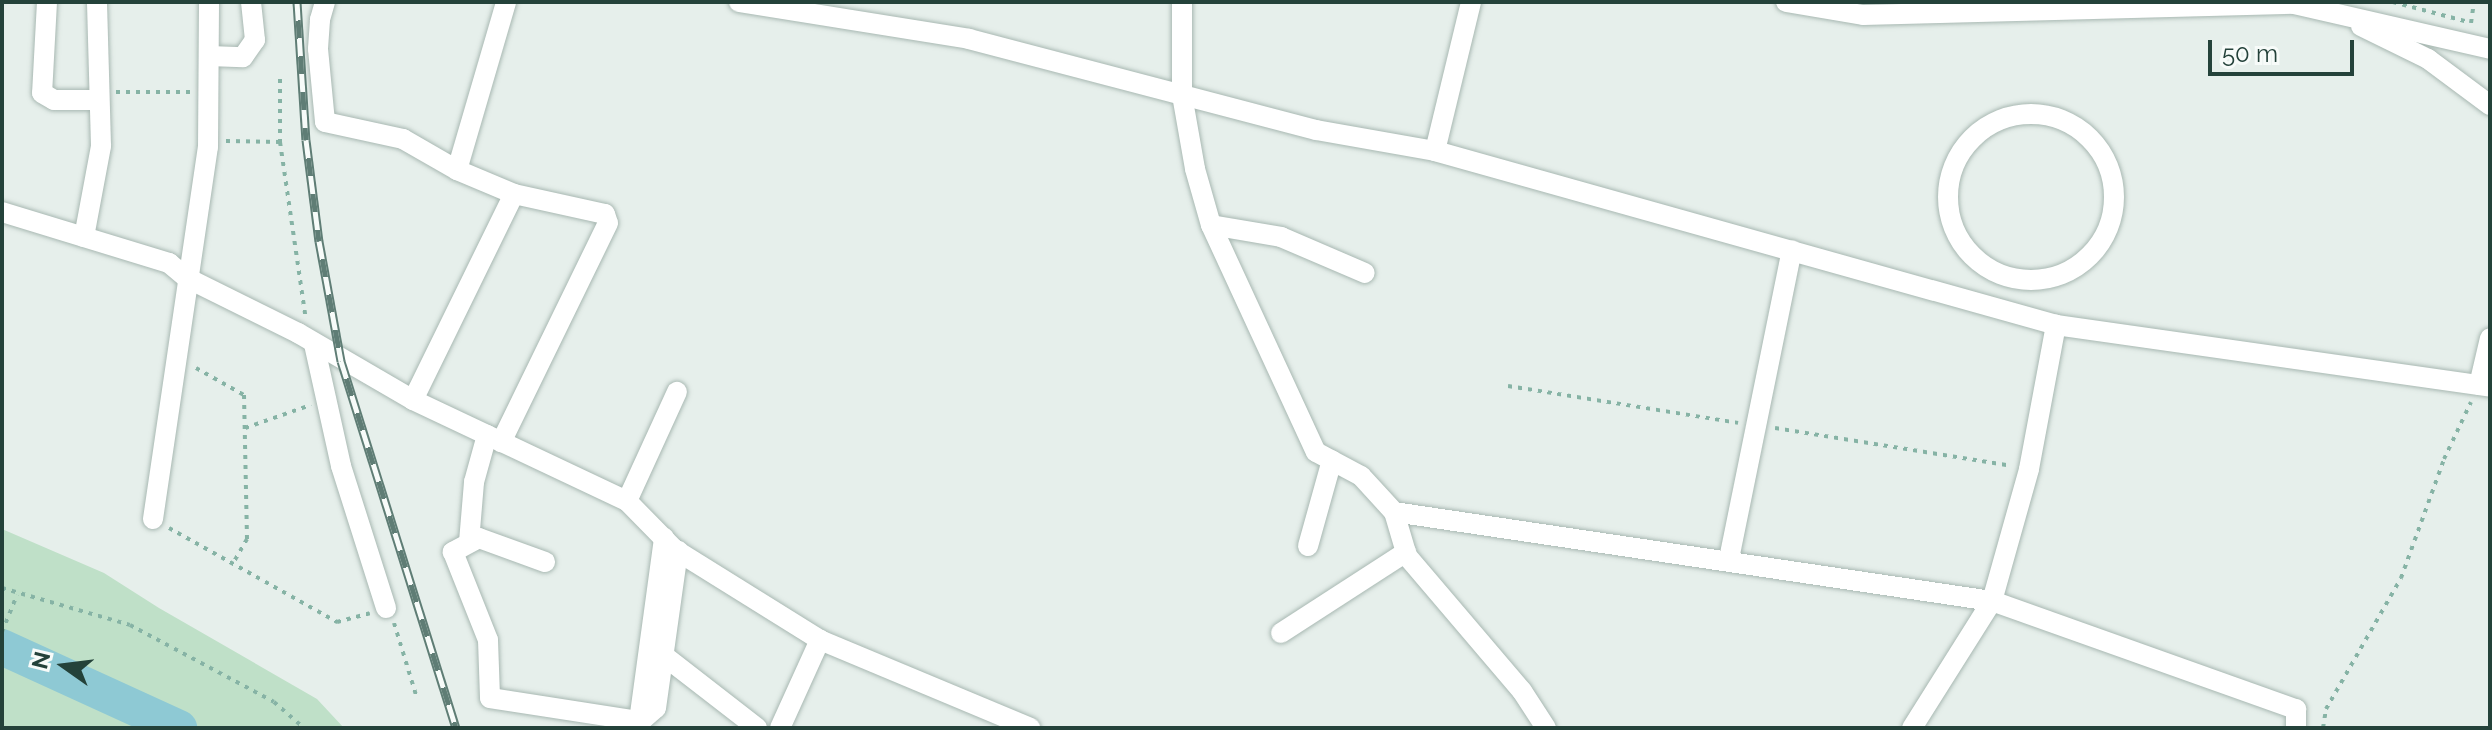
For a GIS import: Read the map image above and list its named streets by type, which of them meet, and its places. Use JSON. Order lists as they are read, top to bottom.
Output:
{
  "scale_bar": "50 m",
  "north": "left"
}
